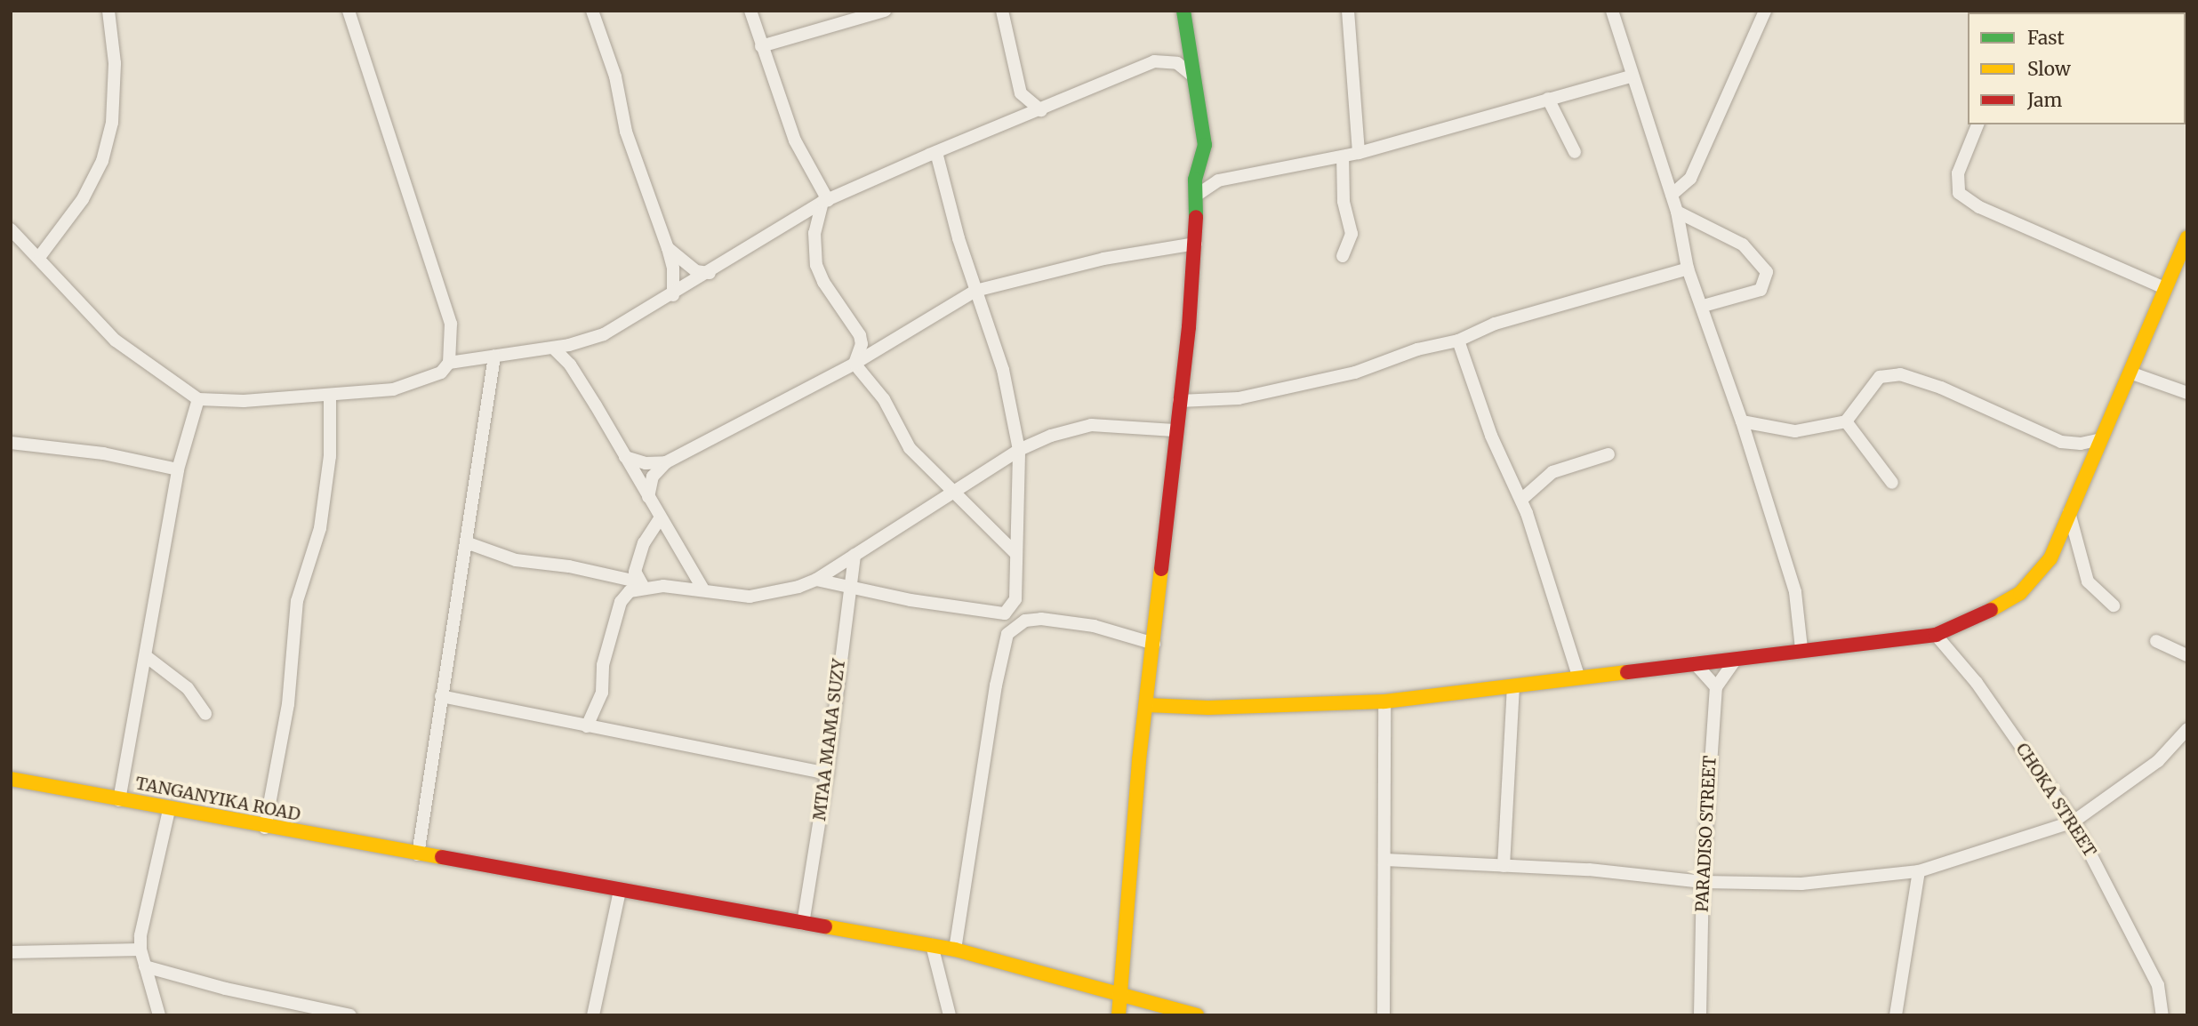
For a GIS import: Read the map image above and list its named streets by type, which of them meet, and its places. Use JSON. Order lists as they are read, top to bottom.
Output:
{
  "streets": {
    "street": [
      "MTAA MAMA SUZY",
      "TANGANYIKA ROAD",
      "CHOKA STREET",
      "PARADISO STREET"
    ]
  },
  "crossings": [
    ["MTAA MAMA SUZY", "TANGANYIKA ROAD"]
  ],
  "legend": ["Fast", "Slow", "Jam"]
}
